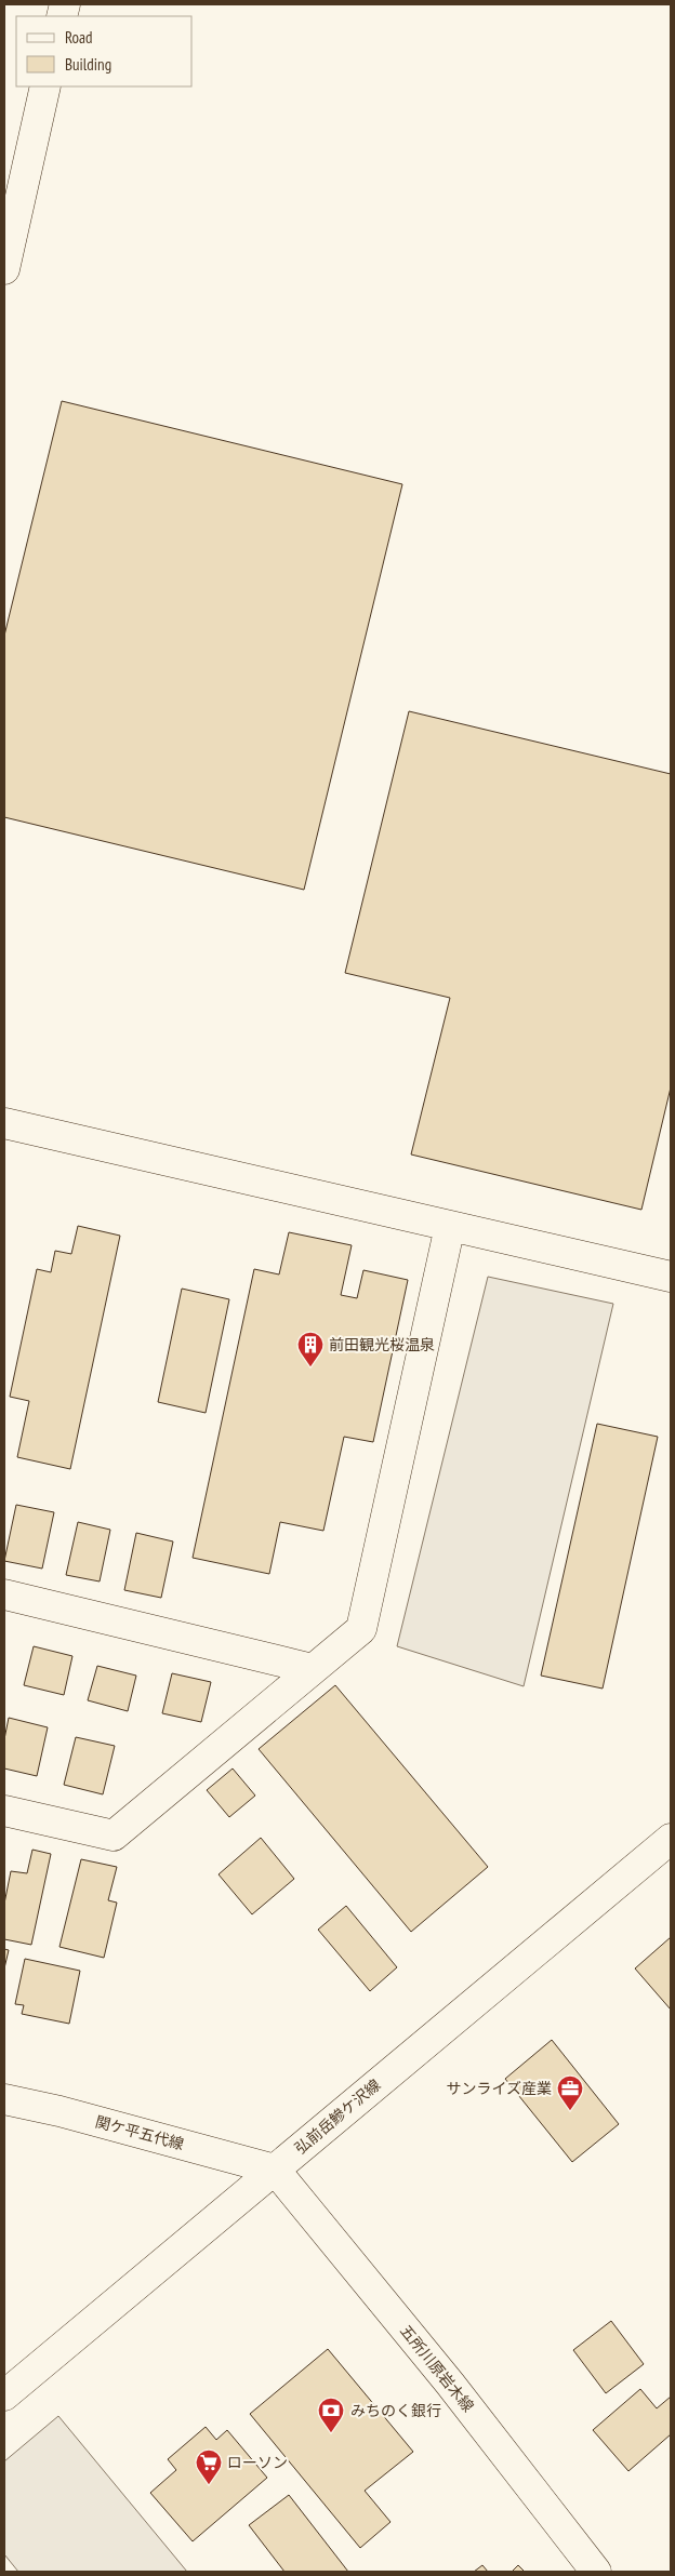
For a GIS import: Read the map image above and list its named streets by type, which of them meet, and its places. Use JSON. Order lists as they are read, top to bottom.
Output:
{
  "streets": {
    "street": ["弘前岳鰺ケ沢線", "関ケ平五代線", "五所川原岩木線"]
  },
  "crossings": [
    ["弘前岳鰺ケ沢線", "関ケ平五代線"],
    ["弘前岳鰺ケ沢線", "五所川原岩木線"],
    ["関ケ平五代線", "五所川原岩木線"]
  ],
  "places": {
    "building": ["前田観光桜温泉"],
    "office": ["サンライズ産業"],
    "bank": ["みちのく銀行"],
    "supermarket": ["ローソン"]
  },
  "legend": ["Road", "Building"]
}
